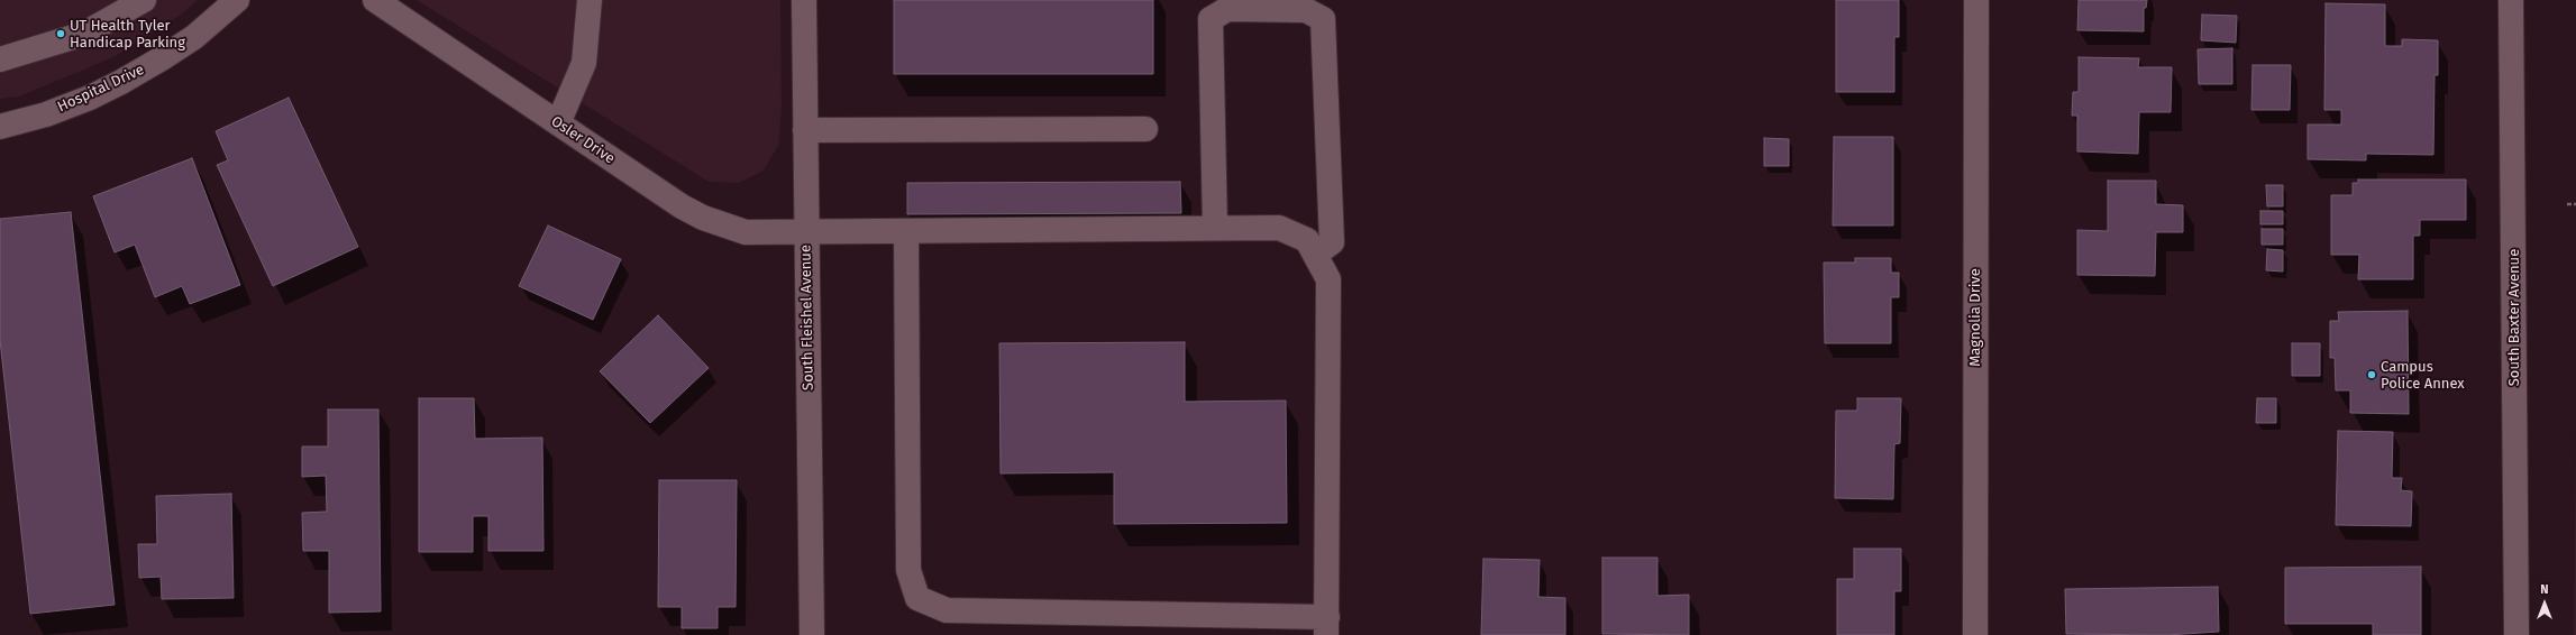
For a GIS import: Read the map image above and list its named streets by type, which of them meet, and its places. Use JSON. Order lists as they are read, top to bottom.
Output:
{
  "streets": {
    "street": [
      "Hospital Drive",
      "Osler Drive",
      "South Fleishel Avenue",
      "Magnolia Drive",
      "South Baxter Avenue"
    ]
  },
  "crossings": [
    ["Osler Drive", "South Fleishel Avenue"]
  ],
  "places": ["UT Health Tyler Handicap Parking", "Campus Police Annex"],
  "north": "top"
}
